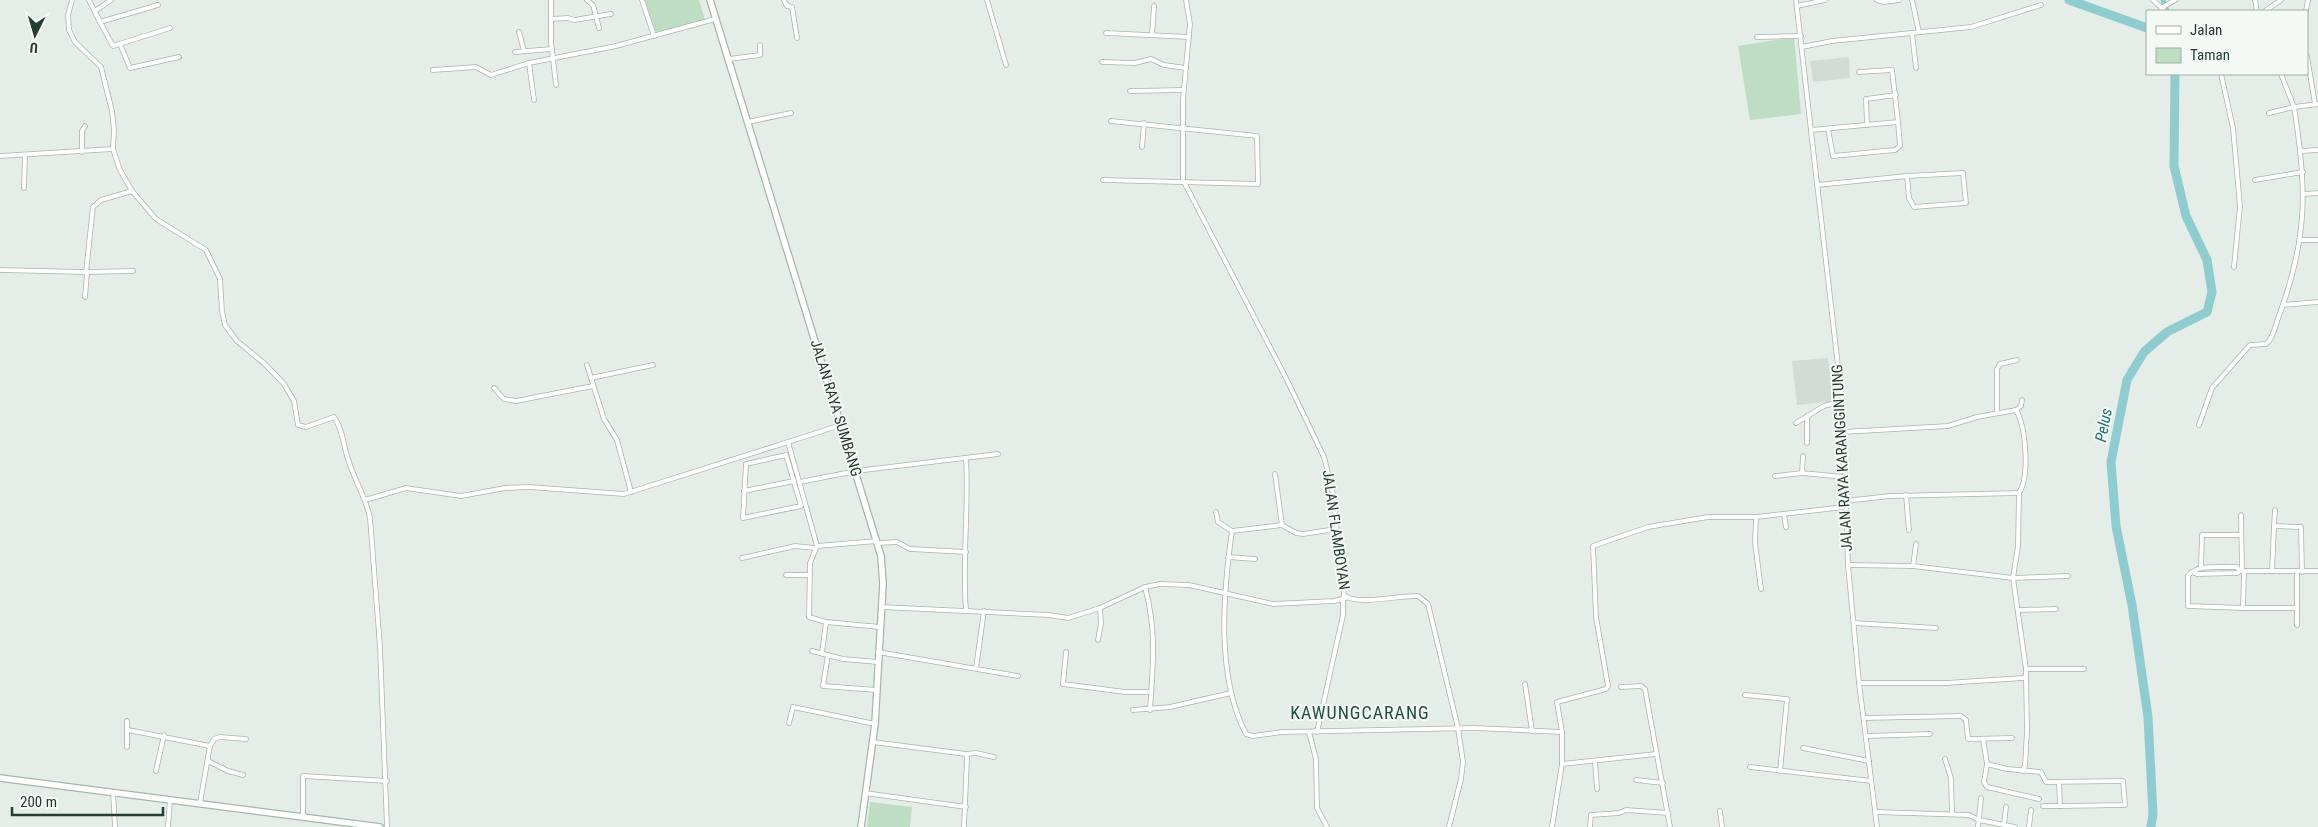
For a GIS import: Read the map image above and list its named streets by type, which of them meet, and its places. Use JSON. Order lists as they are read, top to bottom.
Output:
{
  "streets": {
    "street": ["JALAN RAYA SUMBANG", "JALAN RAYA KARANGGINTUNG", "JALAN FLAMBOYAN"]
  },
  "districts": ["KAWUNGCARANG"],
  "water": ["Pelus"],
  "legend": ["Jalan", "Taman"],
  "scale_bar": "200 m",
  "north": "bottom"
}
